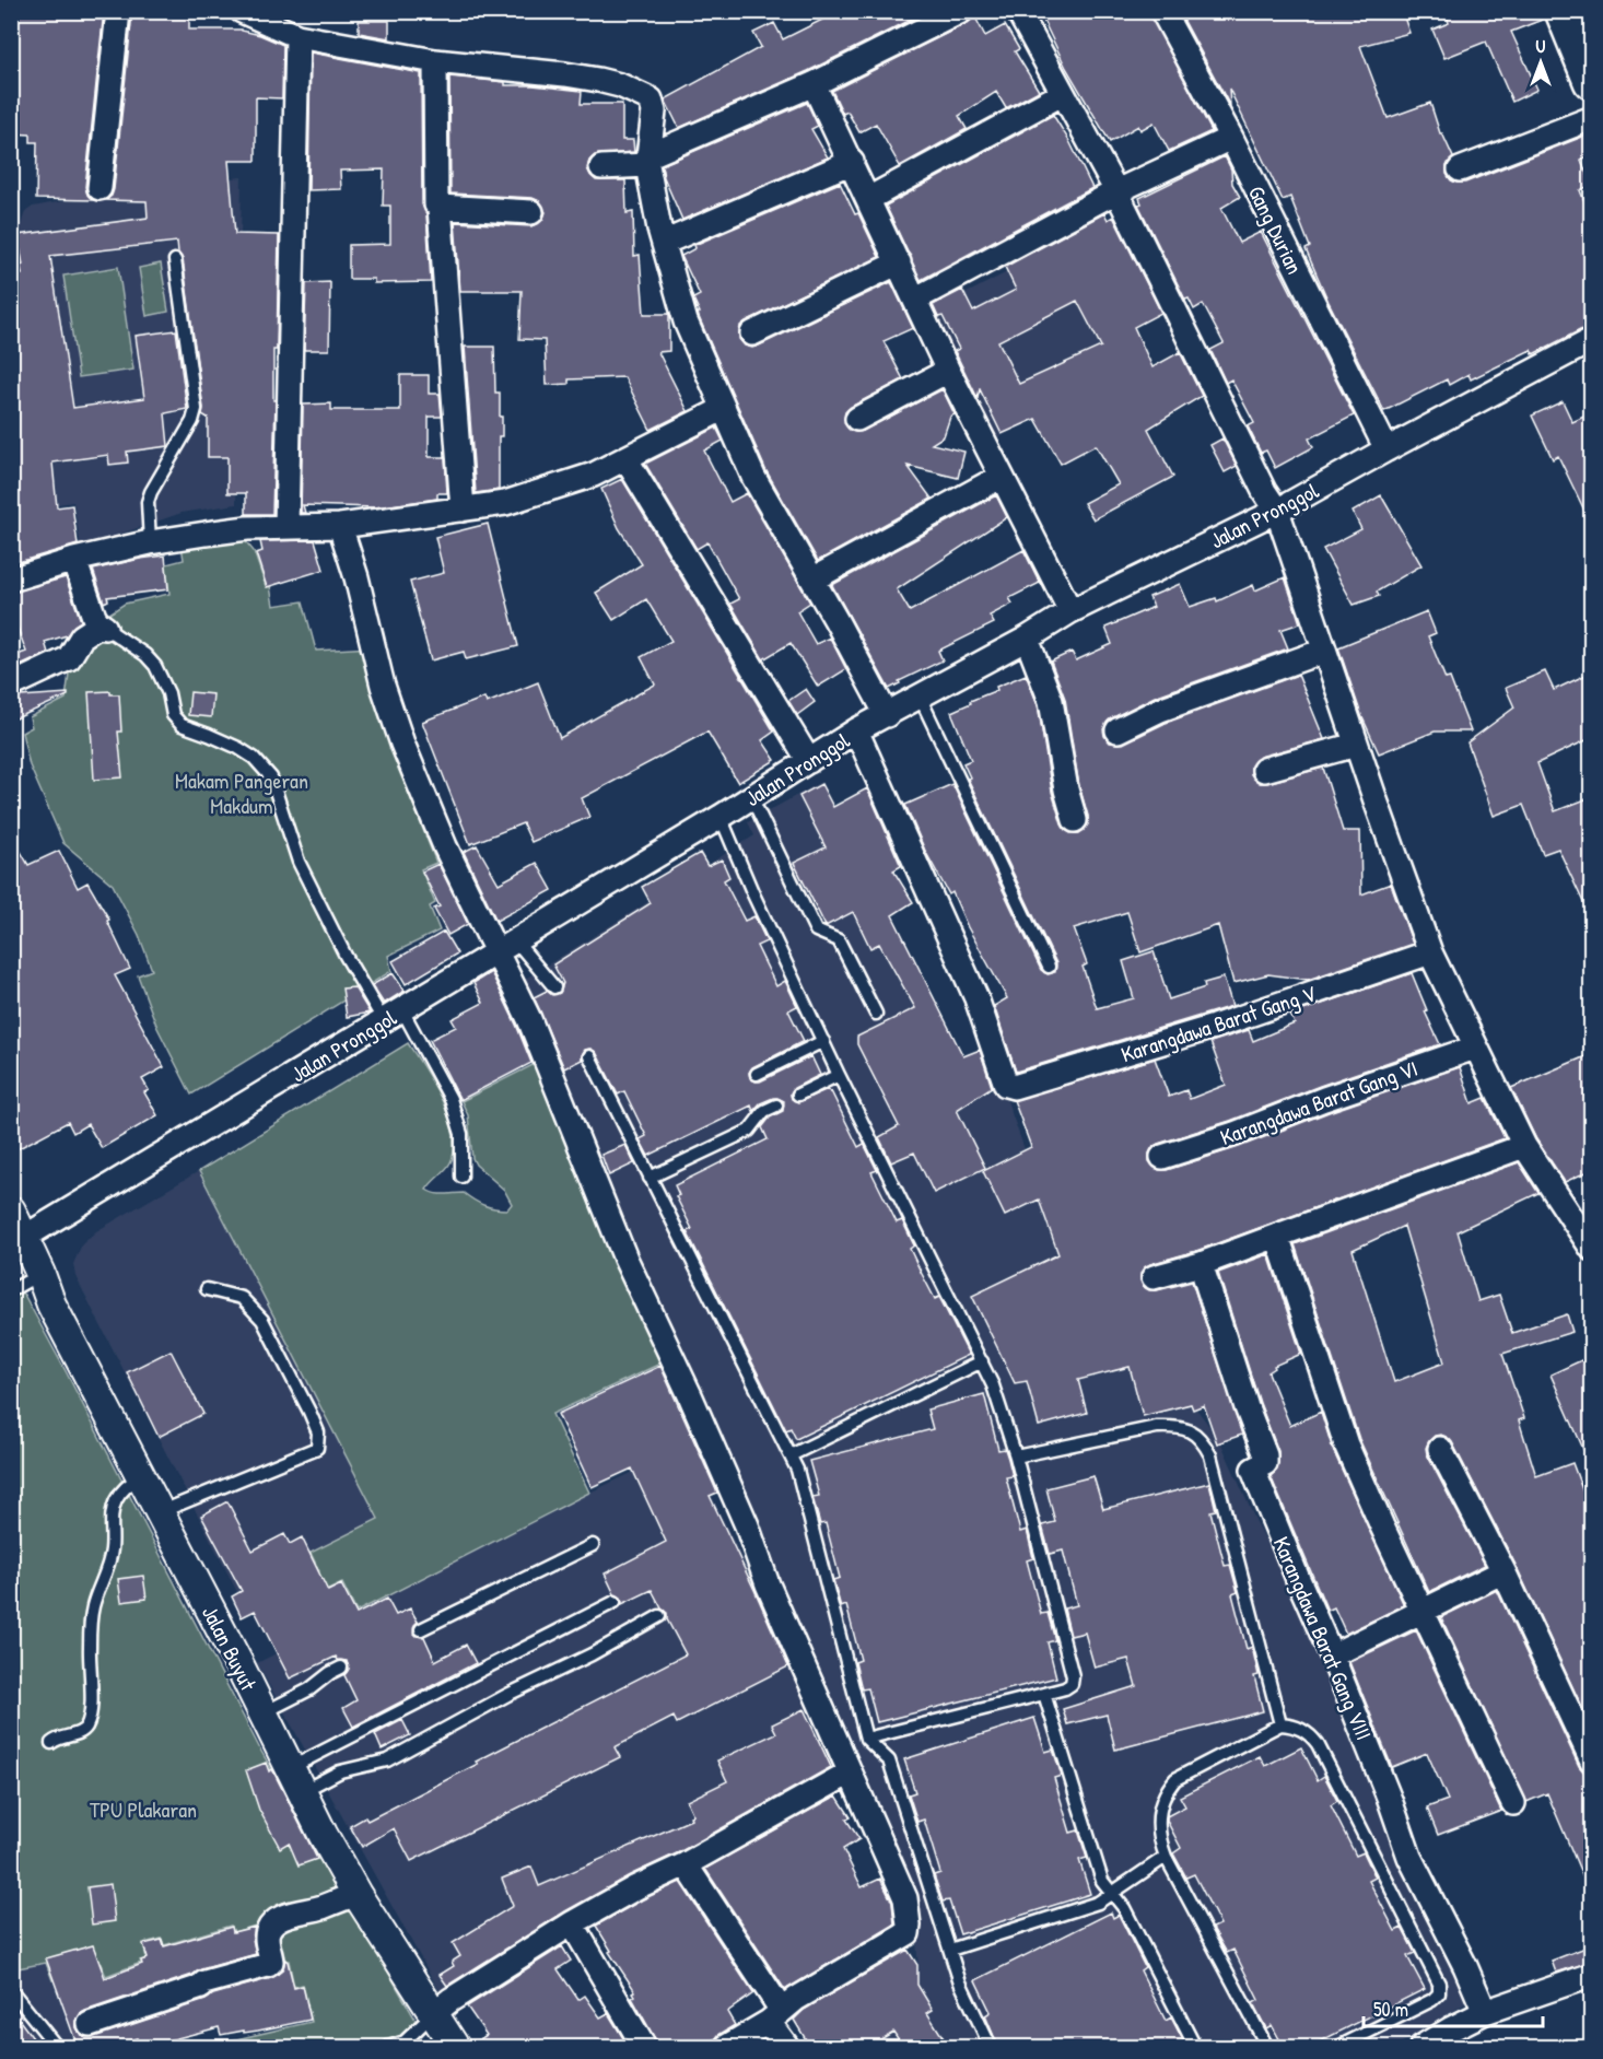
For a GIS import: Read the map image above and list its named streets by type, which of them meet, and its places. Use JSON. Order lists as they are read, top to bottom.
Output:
{
  "streets": {
    "street": [
      "Gang Durian",
      "Jalan Pronggol",
      "Karangdawa Barat Gang V",
      "Karangdawa Barat Gang VI",
      "Karangdawa Barat Gang VIII",
      "Jalan Buyut"
    ]
  },
  "crossings": [
    ["Gang Durian", "Jalan Pronggol"],
    ["Jalan Pronggol", "Karangdawa Barat Gang V"],
    ["Jalan Pronggol", "Jalan Buyut"]
  ],
  "parks": ["Makam Pangeran Makdum", "TPU Plakaran"],
  "scale_bar": "50 m",
  "north": "top"
}
